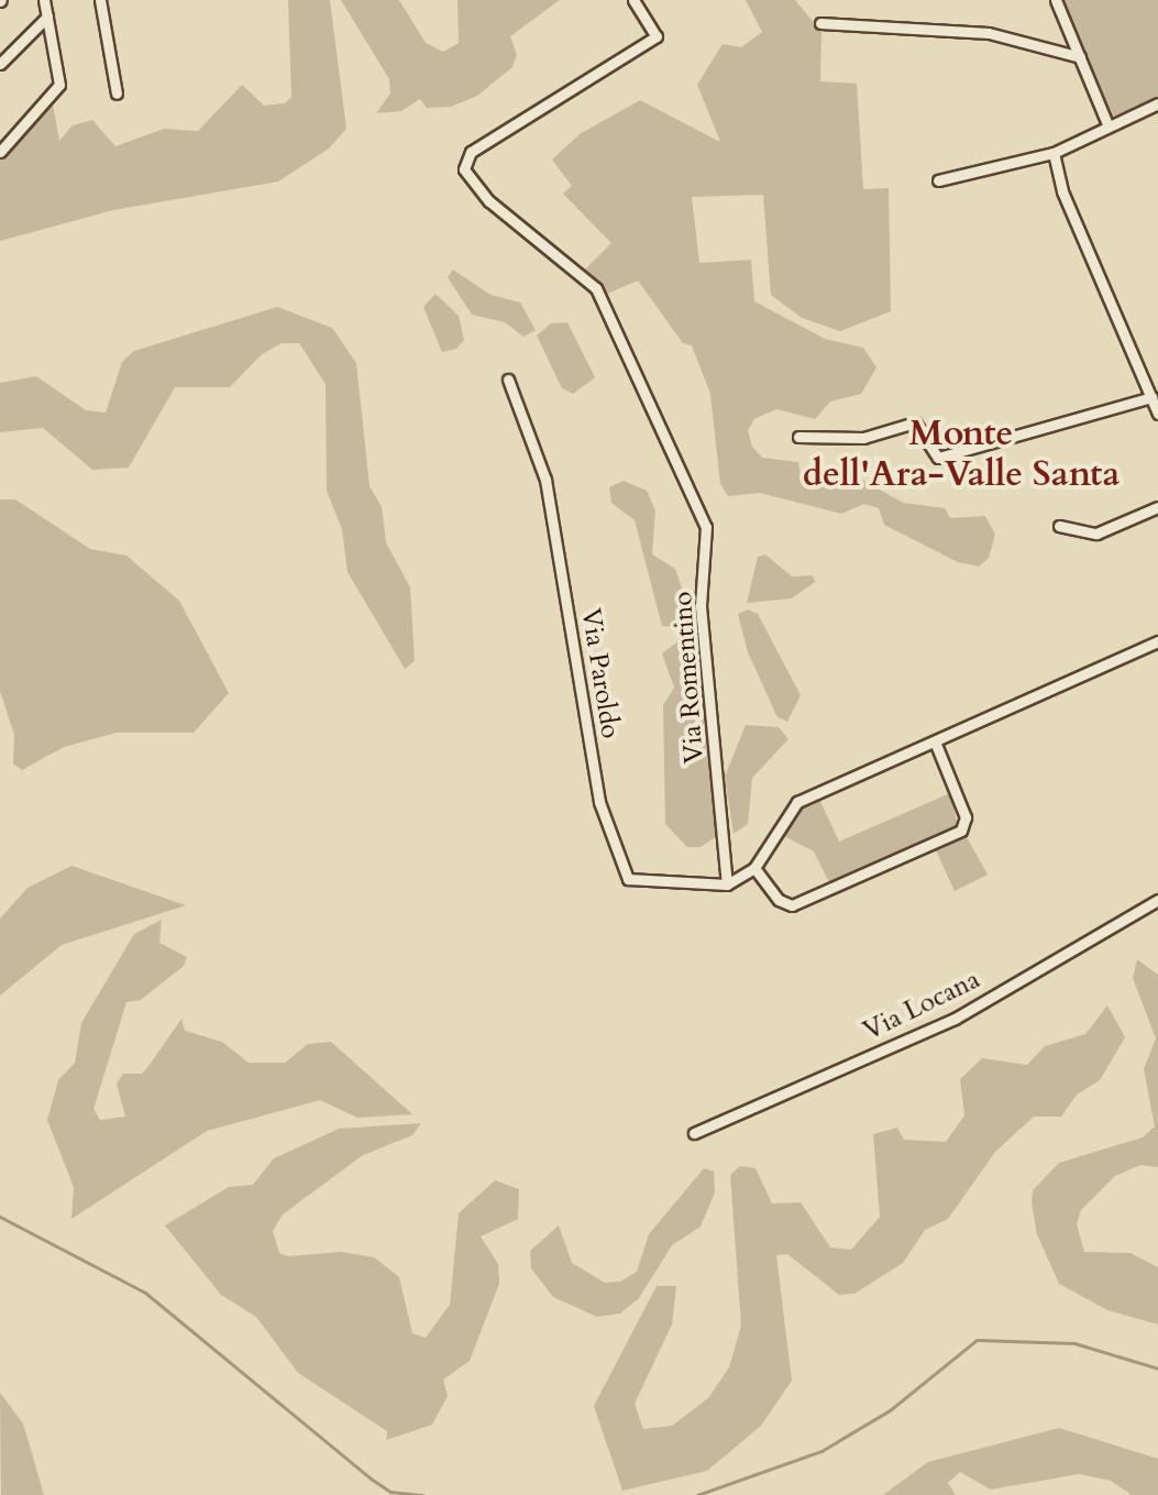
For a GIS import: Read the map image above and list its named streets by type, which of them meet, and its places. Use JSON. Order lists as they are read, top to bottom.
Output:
{
  "streets": {
    "street": ["Via Paroldo", "Via Romentino", "Via Locana"]
  },
  "crossings": [
    ["Via Paroldo", "Via Romentino"]
  ],
  "districts": ["Monte dell'Ara-Valle Santa"]
}
